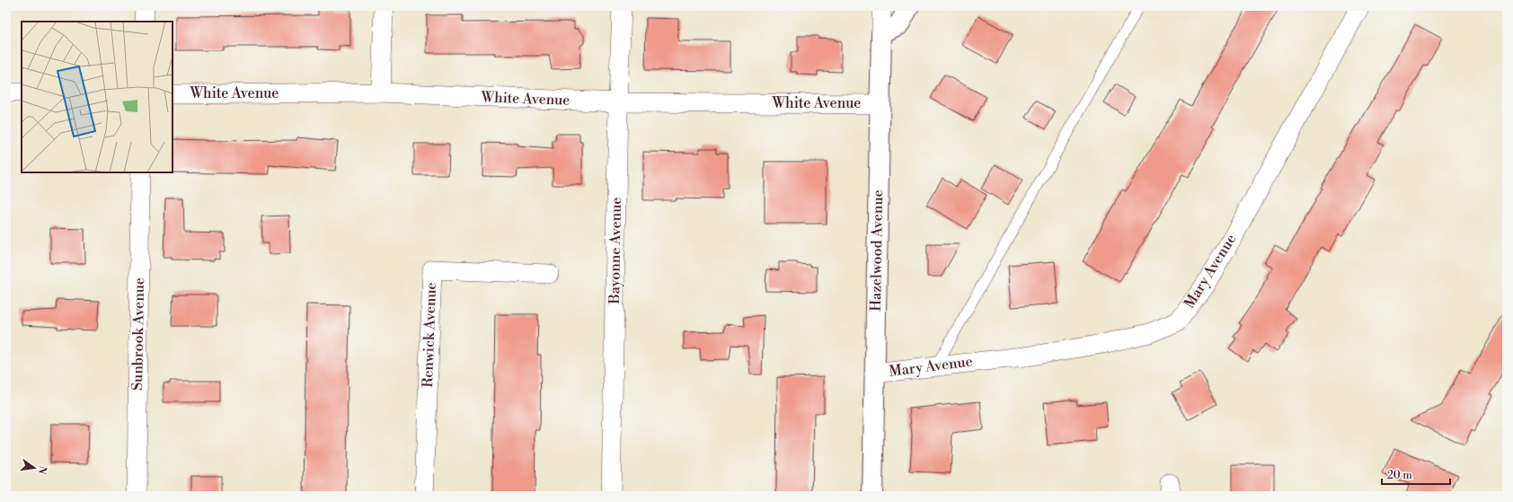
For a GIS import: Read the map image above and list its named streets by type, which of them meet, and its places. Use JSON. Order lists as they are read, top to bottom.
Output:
{
  "streets": {
    "street": [
      "White Avenue",
      "Bayonne Avenue",
      "Hazelwood Avenue",
      "Mary Avenue",
      "Sunbrook Avenue",
      "Renwick Avenue"
    ]
  },
  "crossings": [
    ["White Avenue", "Bayonne Avenue"],
    ["White Avenue", "Hazelwood Avenue"],
    ["Hazelwood Avenue", "Mary Avenue"]
  ],
  "scale_bar": "20 m",
  "north": "right"
}
